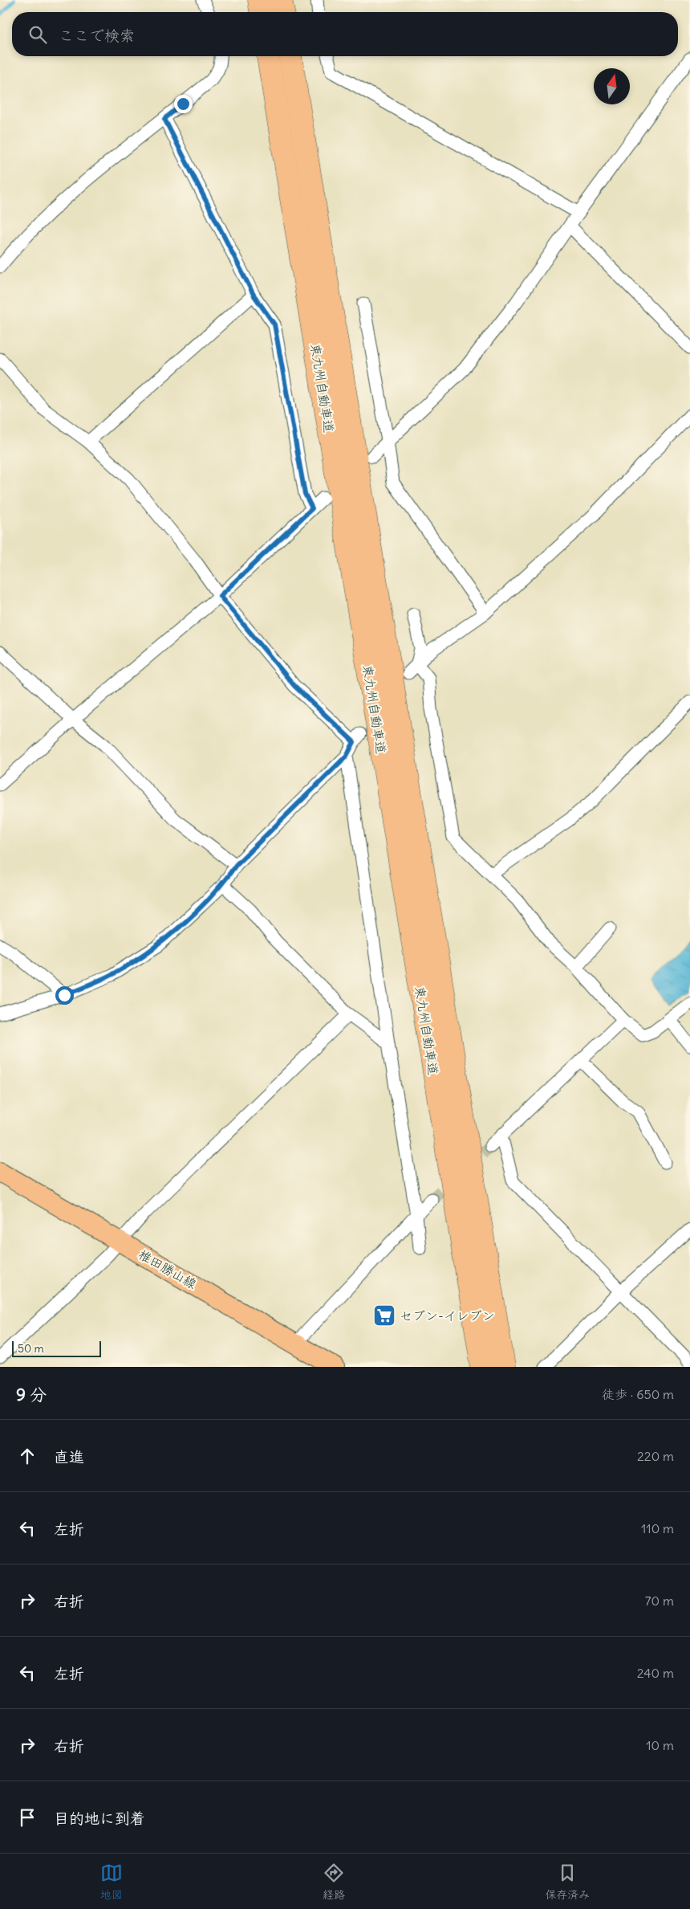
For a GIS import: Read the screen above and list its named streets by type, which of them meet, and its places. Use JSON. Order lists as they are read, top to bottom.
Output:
{
  "streets": {
    "highway": ["東九州自動車道"],
    "main road": ["椎田勝山線"]
  },
  "places": {
    "supermarket": ["セブン-イレブン"]
  },
  "scale_bar": "50 m",
  "north": "top",
  "page": {
    "search": "ここで検索",
    "scale": "50 m",
    "heading": ["9 分", "徒歩 · 650 m"],
    "list": [
      ["直進", "220 m"],
      ["左折", "110 m"],
      ["右折", "70 m"],
      ["左折", "240 m"],
      ["右折", "10 m"],
      "目的地に到着"
    ],
    "nav": ["地図", "経路", "保存済み"]
  }
}
